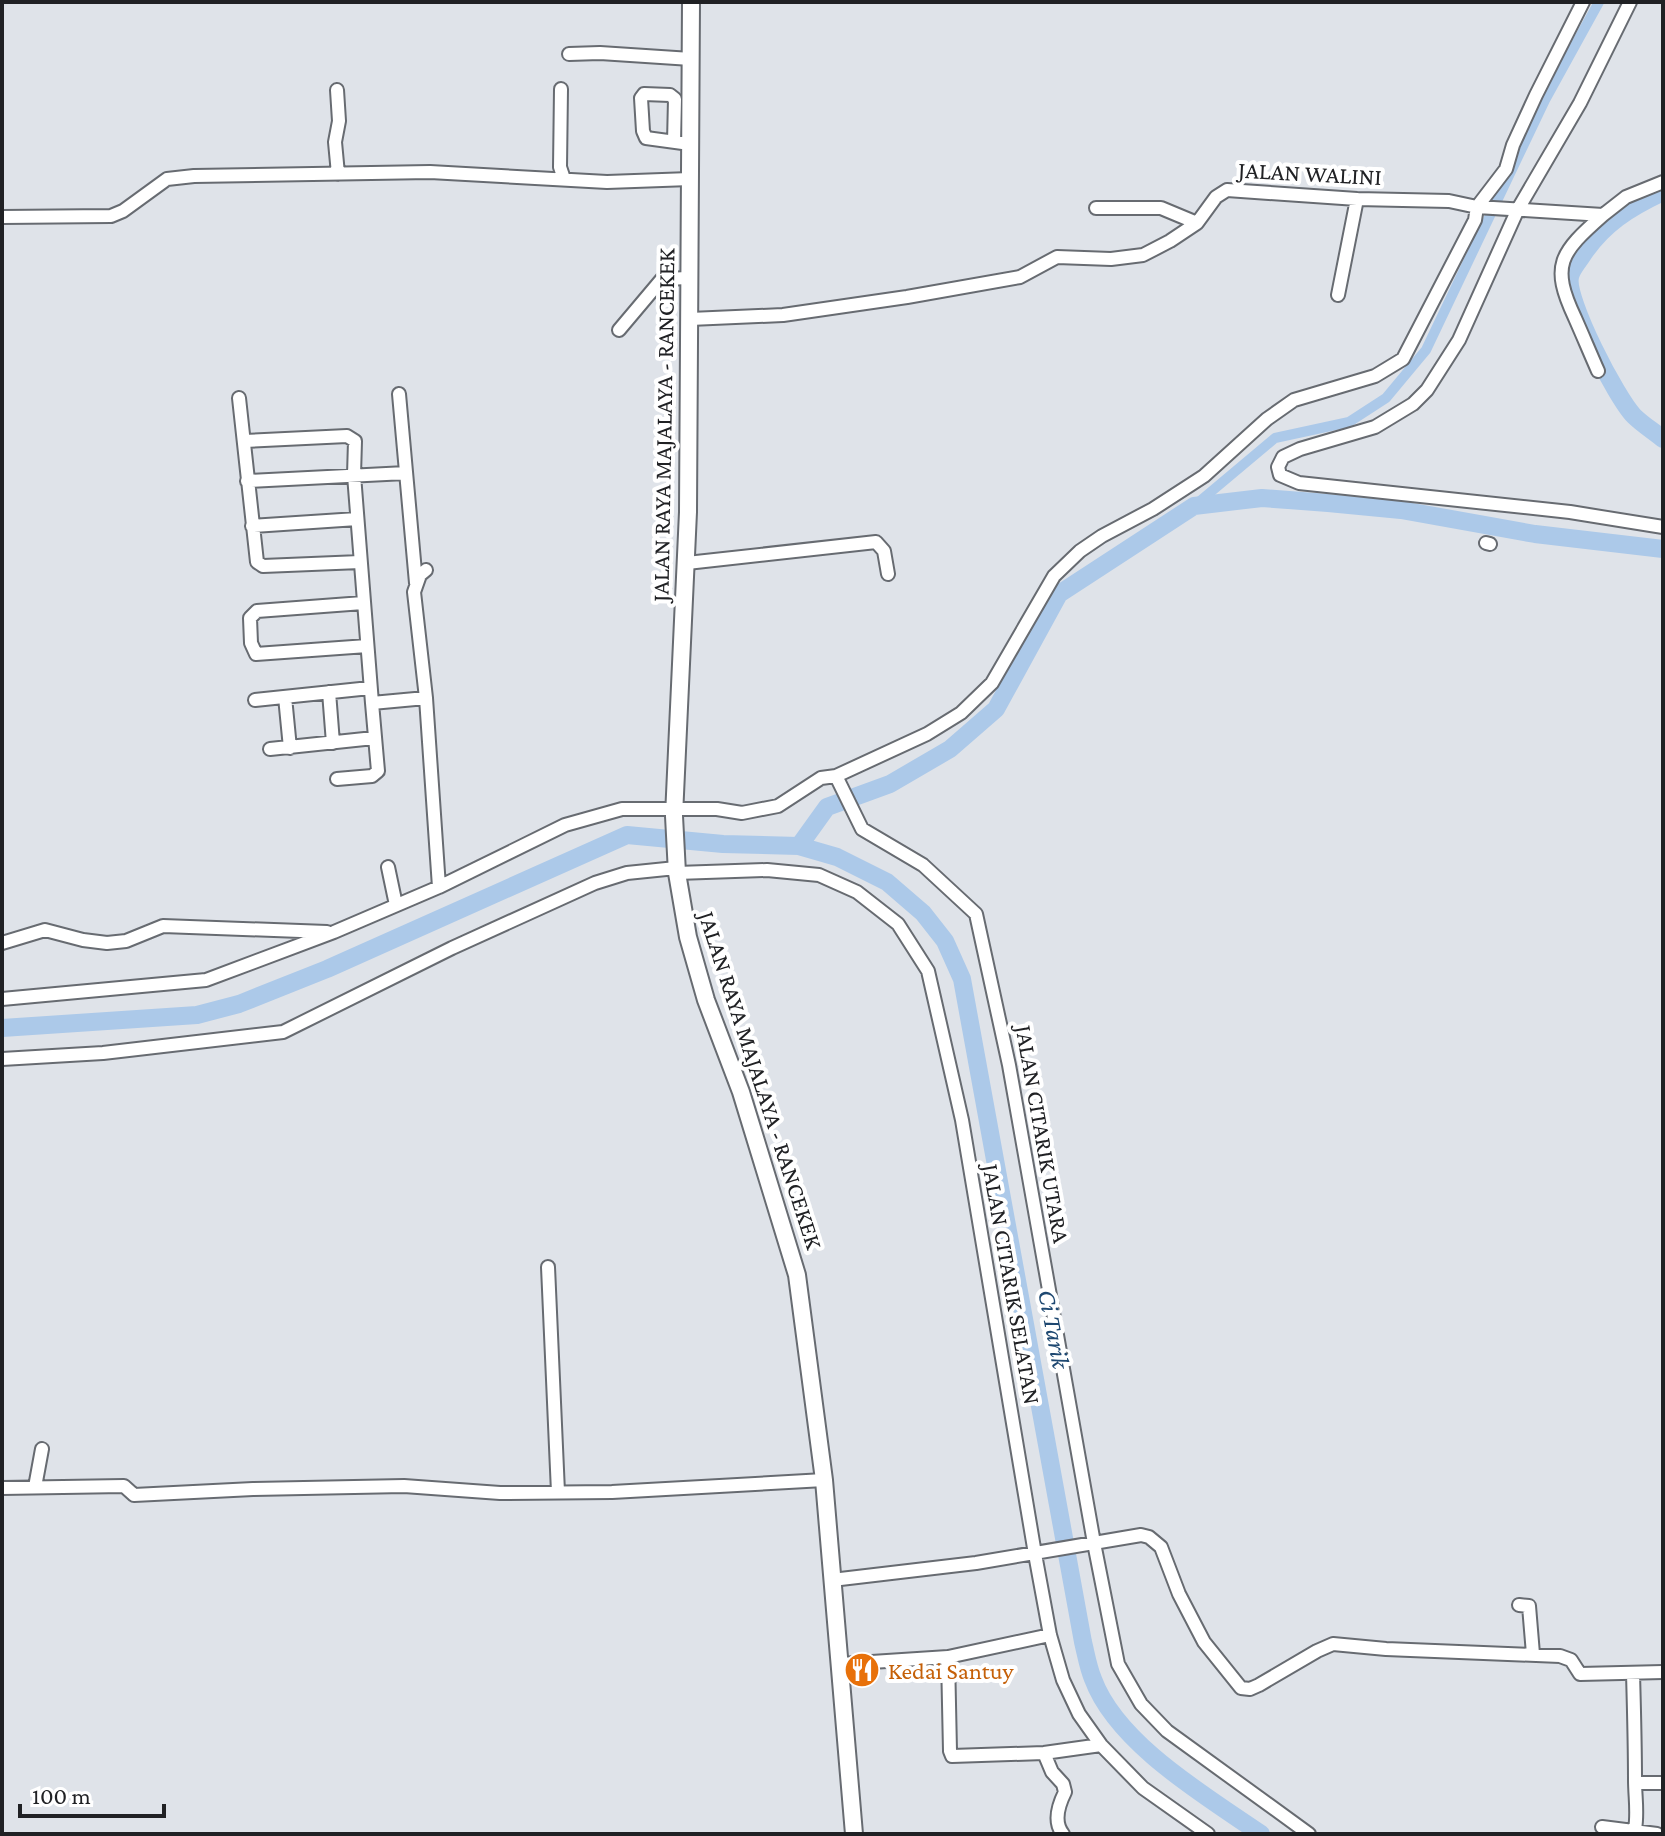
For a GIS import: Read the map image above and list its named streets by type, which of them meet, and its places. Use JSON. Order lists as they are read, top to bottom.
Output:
{
  "streets": {
    "main road": ["JALAN RAYA MAJALAYA - RANCEKEK"],
    "street": ["JALAN WALINI", "JALAN CITARIK UTARA", "JALAN CITARIK SELATAN"]
  },
  "crossings": [
    ["JALAN WALINI", "JALAN RAYA MAJALAYA - RANCEKEK"],
    ["JALAN RAYA MAJALAYA - RANCEKEK", "JALAN CITARIK SELATAN"]
  ],
  "water": ["Ci Tarik"],
  "places": {
    "restaurant": ["Kedai Santuy"]
  },
  "scale_bar": "100 m"
}
